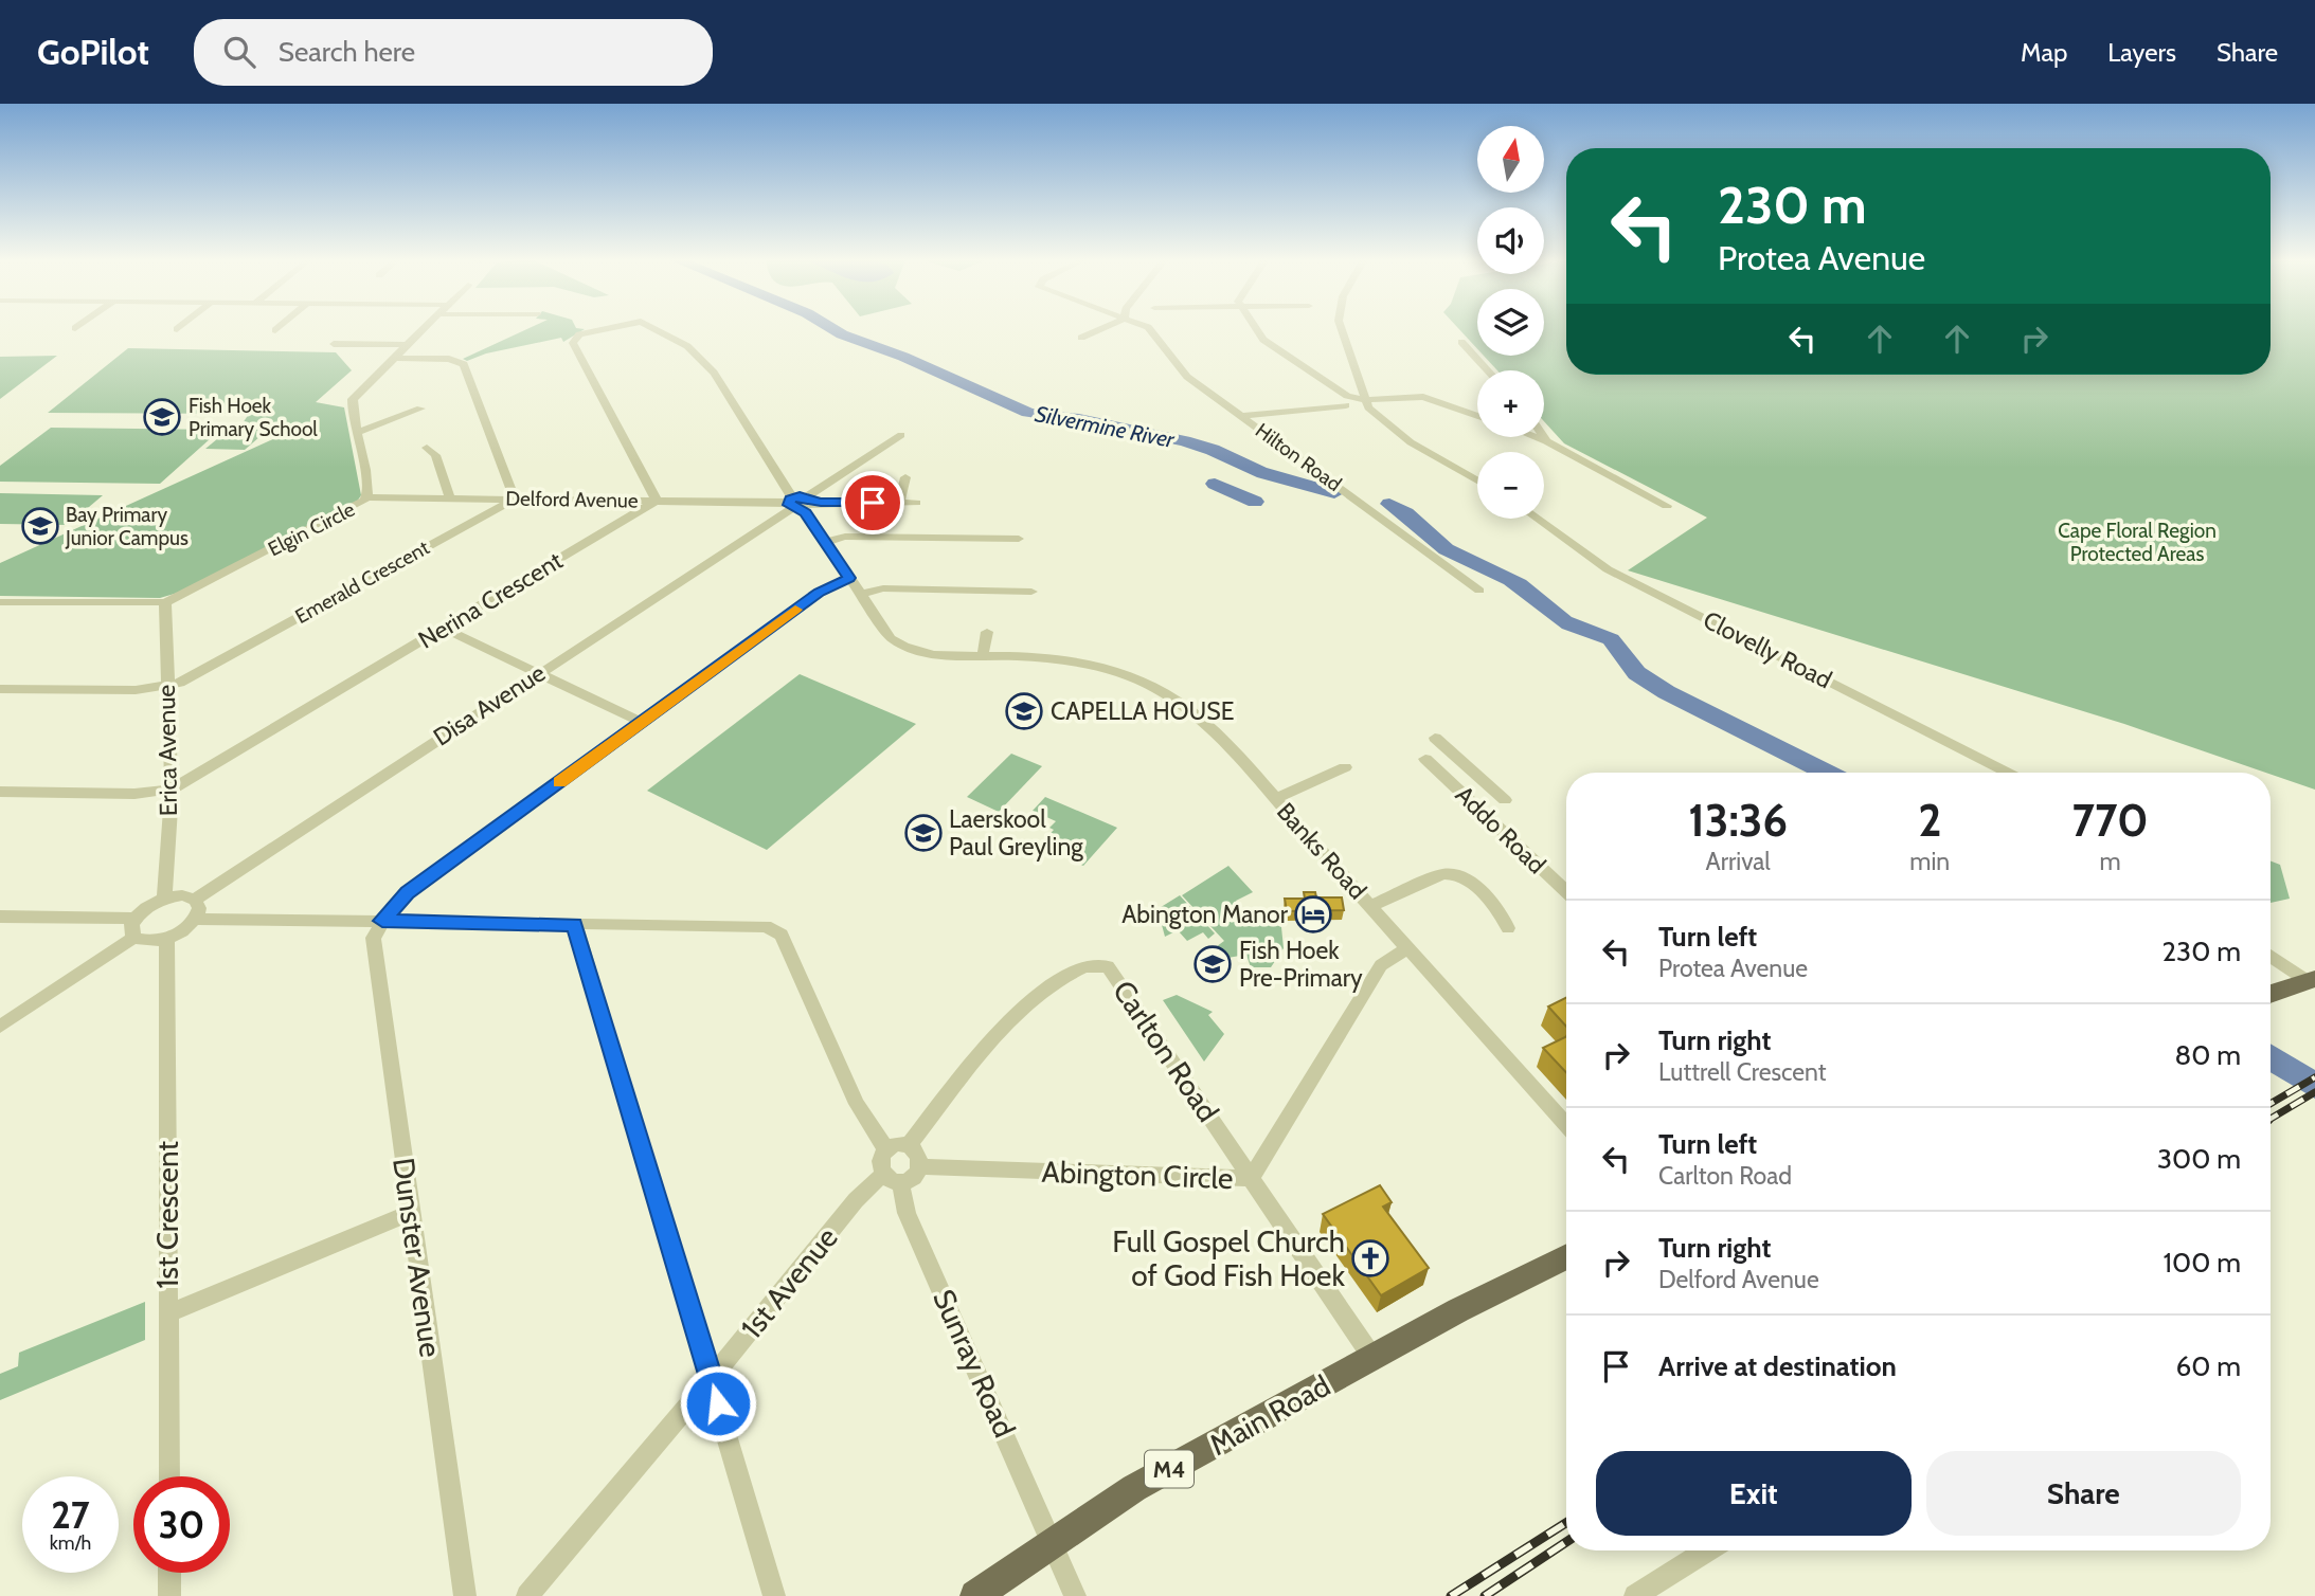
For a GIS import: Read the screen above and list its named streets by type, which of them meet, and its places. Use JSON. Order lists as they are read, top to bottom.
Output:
{
  "streets": {
    "main road": ["Main Road", "M4"],
    "street": [
      "Hilton Road",
      "Delford Avenue",
      "Elgin Circle",
      "Emerald Crescent",
      "Nerina Crescent",
      "Clovelly Road",
      "Disa Avenue",
      "Erica Avenue",
      "Addo Road",
      "Banks Road",
      "Carlton Road",
      "Abington Circle",
      "1st Crescent",
      "Dunster Avenue",
      "1st Avenue",
      "Sunray Road"
    ]
  },
  "crossings": [
    ["Delford Avenue", "Elgin Circle"],
    ["Delford Avenue", "Emerald Crescent"],
    ["Delford Avenue", "Nerina Crescent"],
    ["Delford Avenue", "Disa Avenue"],
    ["Elgin Circle", "Erica Avenue"],
    ["Emerald Crescent", "Erica Avenue"],
    ["Nerina Crescent", "Erica Avenue"],
    ["Banks Road", "Abington Circle"],
    ["Carlton Road", "Abington Circle"],
    ["Carlton Road", "1st Avenue"],
    ["Carlton Road", "Sunray Road"],
    ["Carlton Road", "Main Road"],
    ["Abington Circle", "1st Avenue"],
    ["Abington Circle", "Sunray Road"],
    ["1st Avenue", "Sunray Road"],
    ["Sunray Road", "Main Road"]
  ],
  "water": ["Silvermine River"],
  "parks": ["Cape Floral Region Protected Areas"],
  "places": {
    "school or university": [
      "Fish Hoek Primary School",
      "Bay Primary Junior Campus",
      "CAPELLA HOUSE",
      "Laerskool Paul Greyling",
      "Fish Hoek Pre-Primary"
    ],
    "hotel": ["Abington Manor"],
    "church": ["Full Gospel Church of God Fish Hoek"]
  },
  "north": "top",
  "page": {
    "header": "GoPilot",
    "search": "Search here",
    "nav": ["Map", "Layers", "Share"],
    "map_buttons": ["+", "−"],
    "turn": ["230 m", "Protea Avenue"],
    "eta": [
      "13:36",
      "Arrival",
      "2",
      "min",
      "770",
      "m"
    ],
    "list": [
      {
        "name": "Turn left",
        "note": "Protea Avenue",
        "value": "230 m"
      },
      {
        "name": "Turn right",
        "note": "Luttrell Crescent",
        "value": "80 m"
      },
      {
        "name": "Turn left",
        "note": "Carlton Road",
        "value": "300 m"
      },
      {
        "name": "Turn right",
        "note": "Delford Avenue",
        "value": "100 m"
      },
      {
        "name": "Arrive at destination",
        "value": "60 m"
      }
    ],
    "buttons": ["Exit", "Share"],
    "speed": "27 km/h",
    "limit": "30"
  }
}
